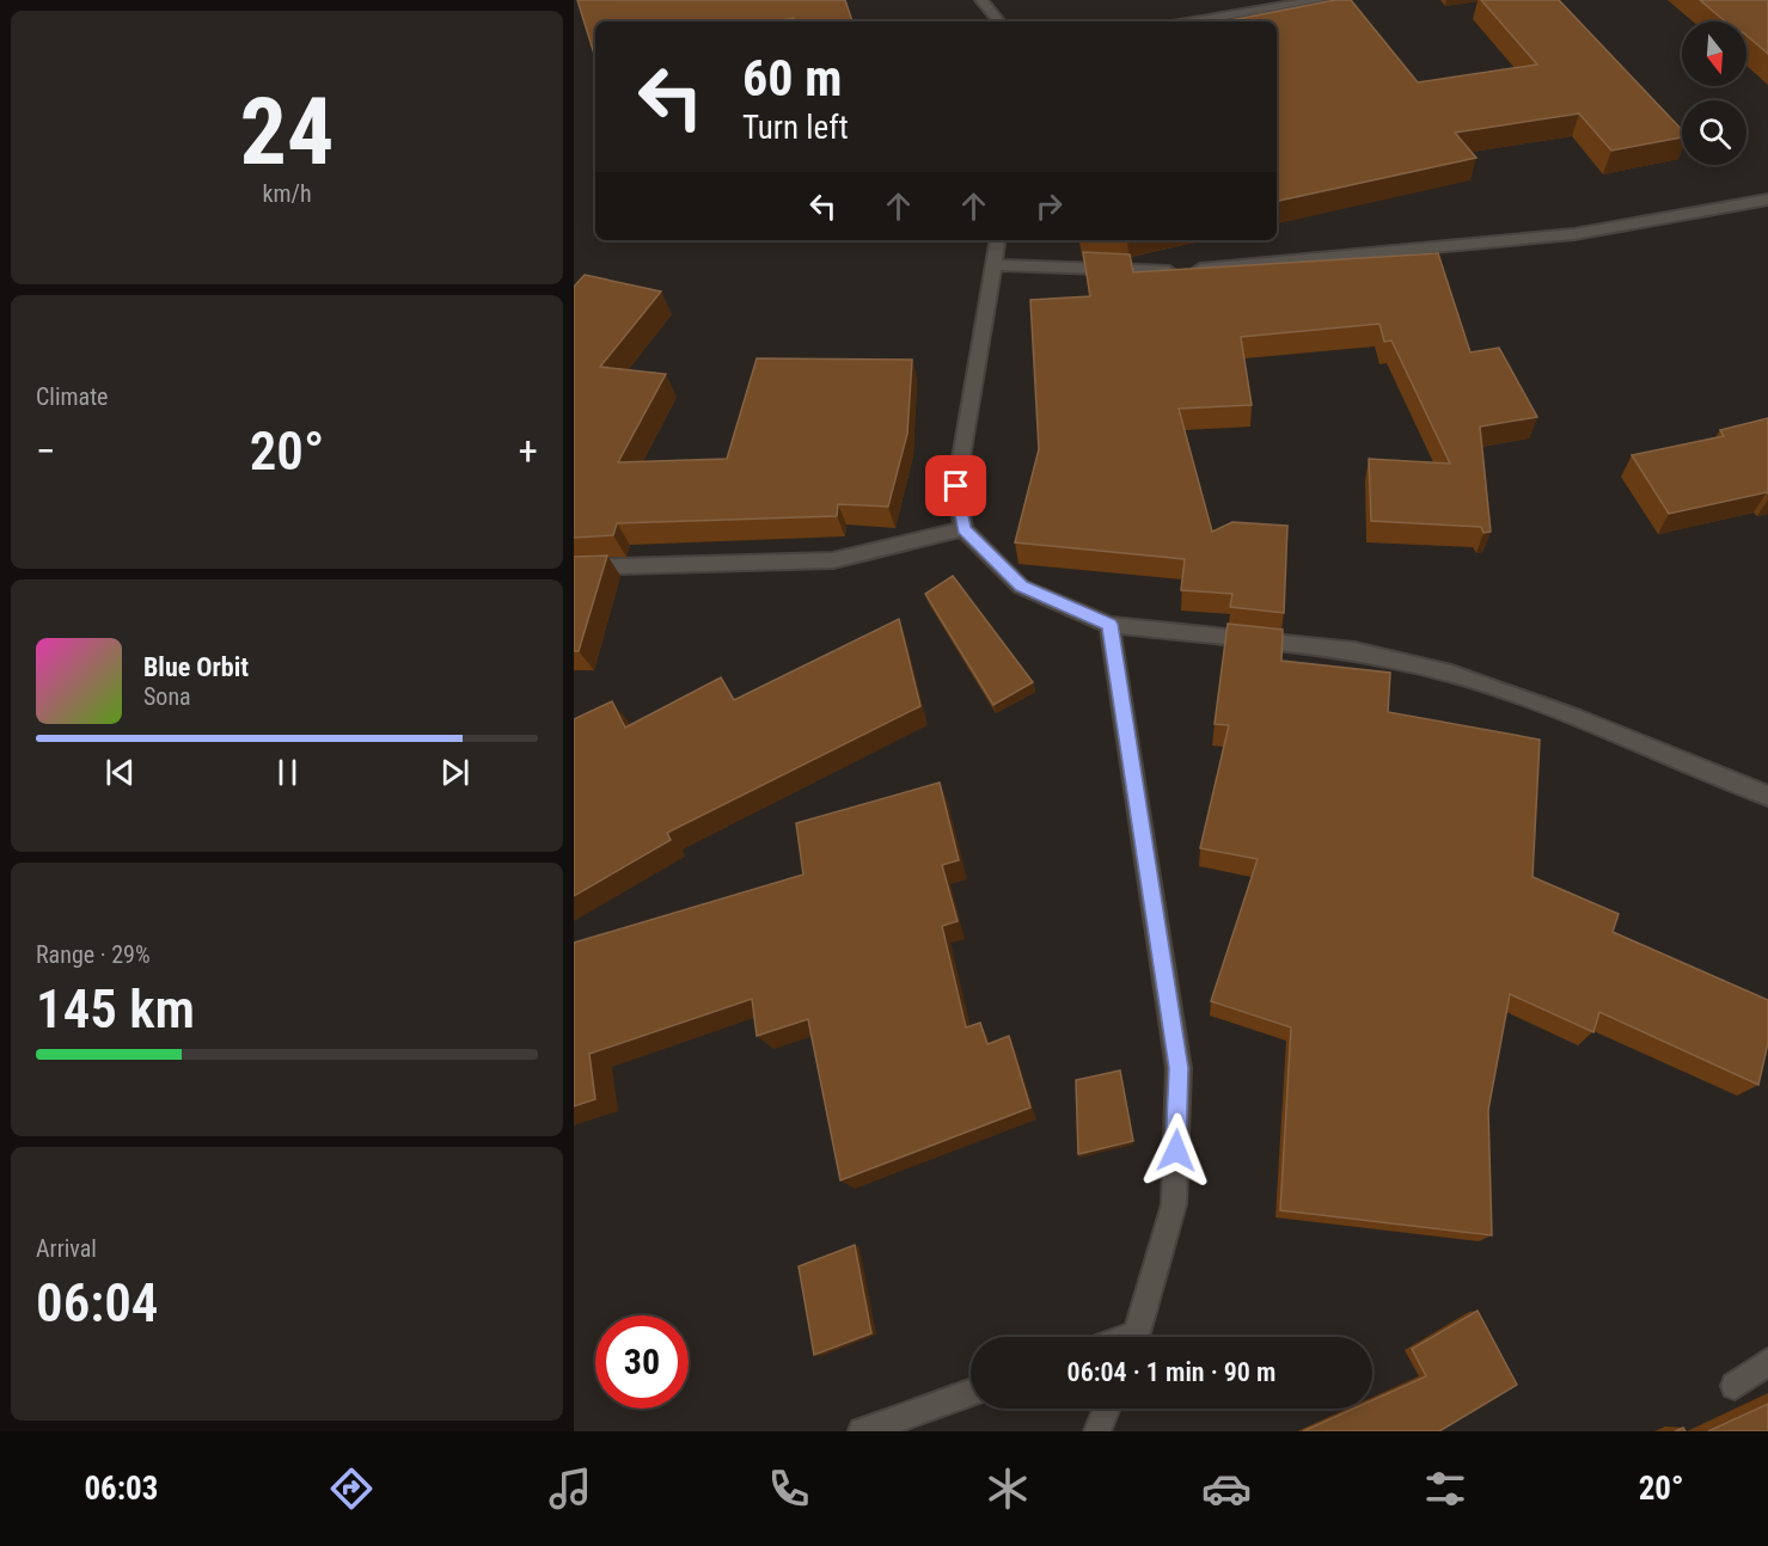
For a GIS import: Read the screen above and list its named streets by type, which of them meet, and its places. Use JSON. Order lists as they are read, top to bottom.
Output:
{
  "north": "bottom",
  "page": {
    "tile": [
      ["24", "km/h"],
      "Climate",
      ["Range · 29%", "145 km"],
      ["Arrival", "06:04"]
    ],
    "turn": ["60 m", "Turn left"],
    "heat": ["−", "20°", "+"],
    "song": ["Blue Orbit", "Sona"],
    "limit": "30",
    "trip": "06:04 · 1 min · 90 m",
    "tabs": ["06:03", "20°"]
  }
}
